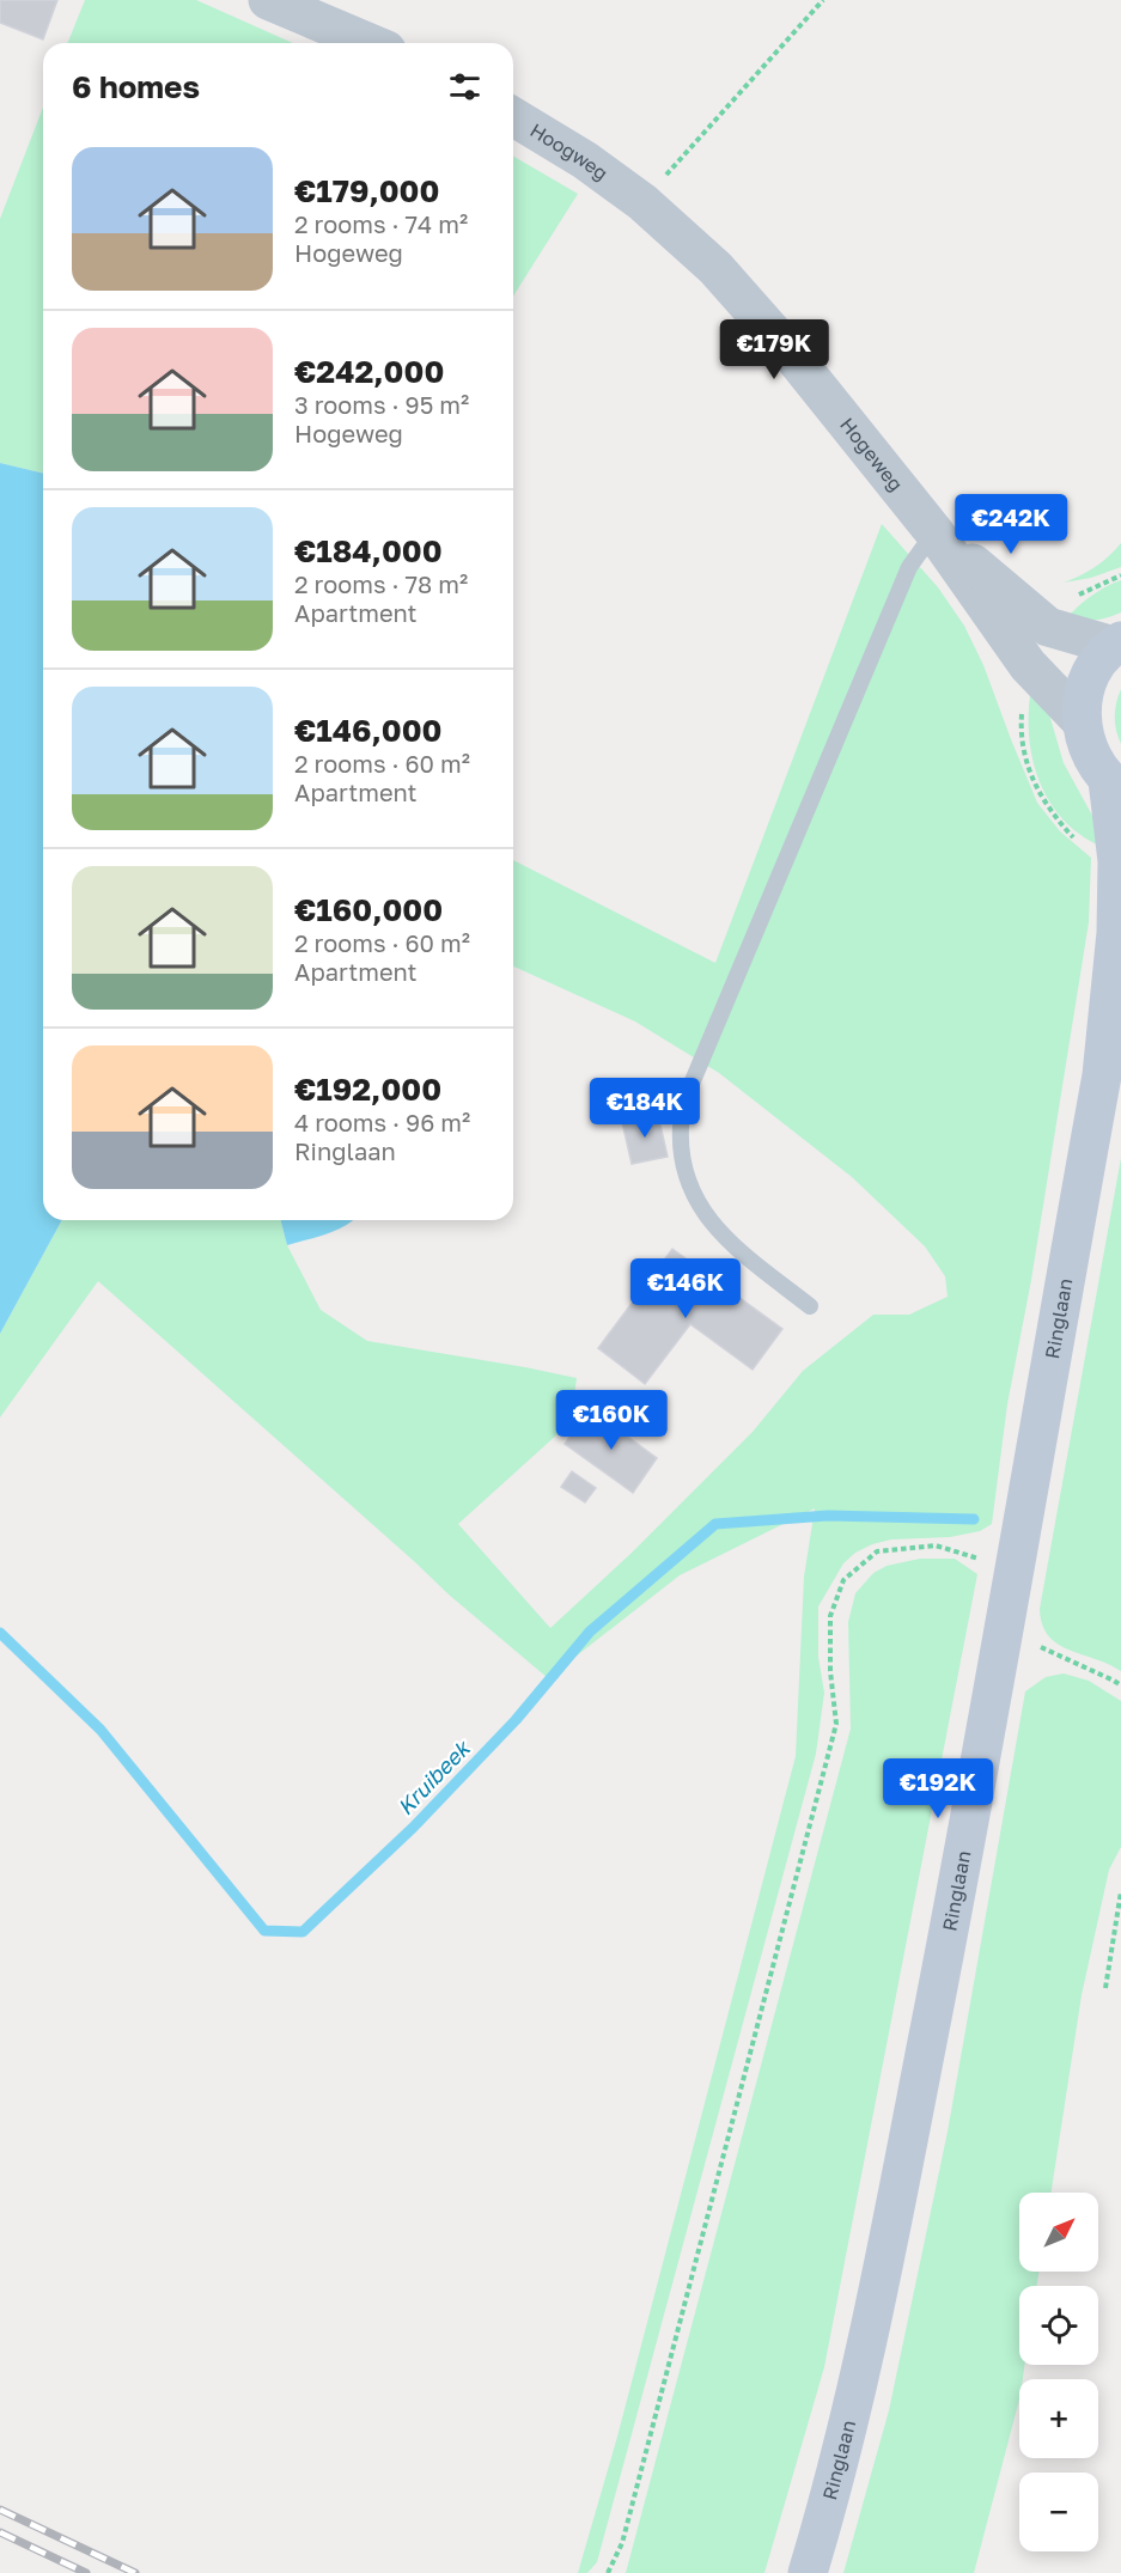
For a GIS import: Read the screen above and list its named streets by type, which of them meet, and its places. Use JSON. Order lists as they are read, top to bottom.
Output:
{
  "streets": {
    "main road": ["Ringlaan"],
    "street": ["Hoogweg", "Hogeweg"]
  },
  "crossings": [
    ["Hoogweg", "Hogeweg"],
    ["Hogeweg", "Ringlaan"]
  ],
  "water": ["Kruibeek"],
  "north": "top right",
  "page": {
    "heading": "6 homes",
    "list": [
      {
        "name": "€179,000",
        "note": "2 rooms · 74 m² · Hogeweg"
      },
      {
        "name": "€242,000",
        "note": "3 rooms · 95 m² · Hogeweg"
      },
      {
        "name": "€184,000",
        "note": "2 rooms · 78 m² · Apartment"
      },
      {
        "name": "€146,000",
        "note": "2 rooms · 60 m² · Apartment"
      },
      {
        "name": "€160,000",
        "note": "2 rooms · 60 m² · Apartment"
      },
      {
        "name": "€192,000",
        "note": "4 rooms · 96 m² · Ringlaan"
      }
    ],
    "price": [
      "€179K",
      "€242K",
      "€184K",
      "€146K",
      "€160K",
      "€192K"
    ],
    "map_buttons": ["+", "−"]
  }
}
